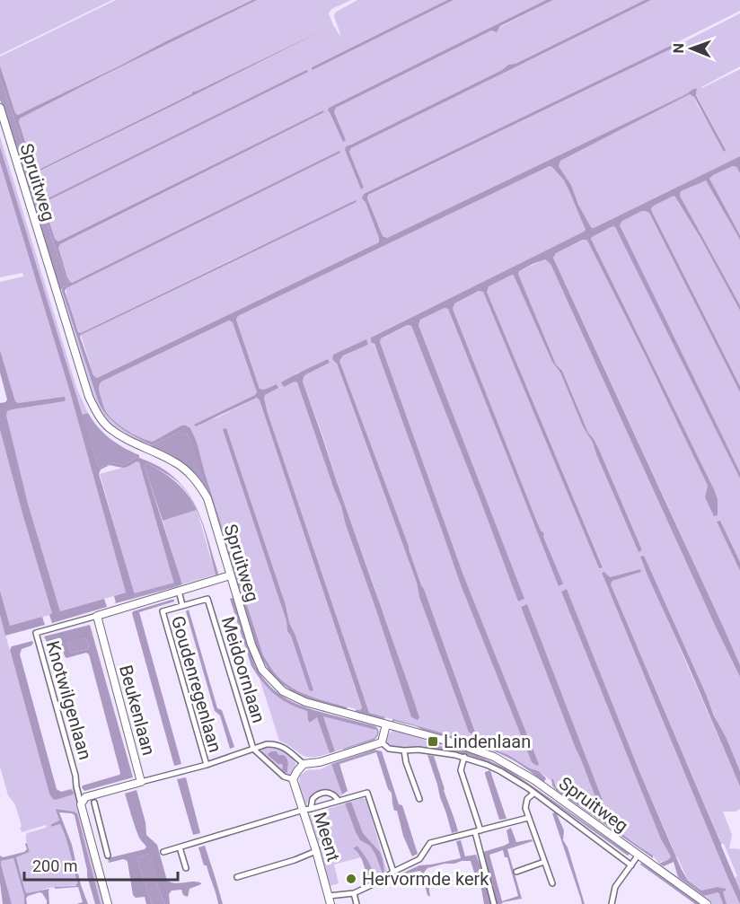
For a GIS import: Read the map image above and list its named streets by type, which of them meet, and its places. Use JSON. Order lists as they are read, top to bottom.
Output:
{
  "streets": {
    "main road": ["Spruitweg", "Beukenlaan", "Meent"],
    "street": ["Meidoornlaan", "Goudenregenlaan", "Knotwilgenlaan"]
  },
  "crossings": [
    ["Meidoornlaan", "Goudenregenlaan"],
    ["Knotwilgenlaan", "Beukenlaan"]
  ],
  "places": {
    "transit": ["Lindenlaan"],
    "other": ["Hervormde kerk"]
  },
  "scale_bar": "200 m",
  "north": "left"
}
